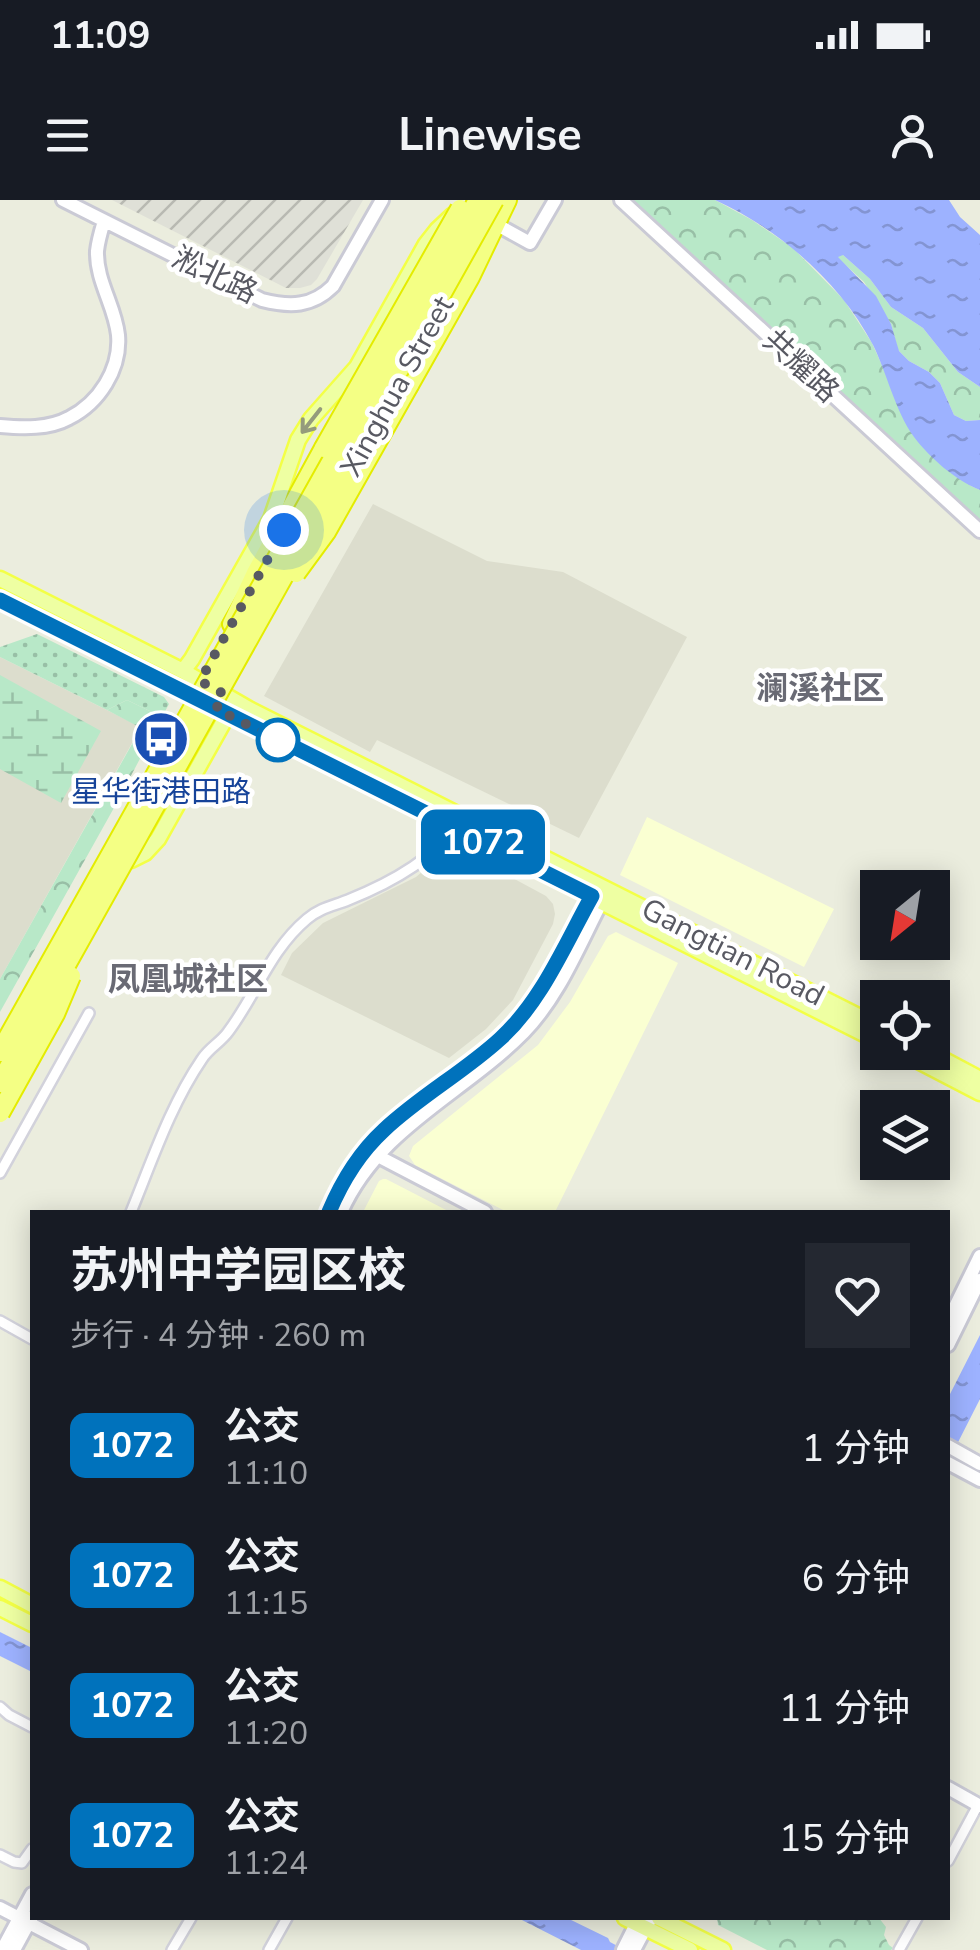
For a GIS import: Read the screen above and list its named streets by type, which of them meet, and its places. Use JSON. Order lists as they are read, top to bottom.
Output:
{
  "streets": {
    "main road": ["Xinghua Street", "Gangtian Road"],
    "street": ["淞北路", "共耀路"]
  },
  "crossings": [
    ["Xinghua Street", "Gangtian Road"]
  ],
  "districts": ["澜溪社区", "凤凰城社区"],
  "places": {
    "bus stop": ["星华街港田路"]
  },
  "lines": ["bus line 1072"],
  "north": "bottom left",
  "page": {
    "status": "11:09",
    "header": "Linewise",
    "on_map": "1072",
    "heading": ["苏州中学园区校", "步行 · 4 分钟 · 260 m"],
    "list": [
      {
        "mark": "1072",
        "name": "公交",
        "note": "11:10",
        "value": "1 分钟"
      },
      {
        "mark": "1072",
        "name": "公交",
        "note": "11:15",
        "value": "6 分钟"
      },
      {
        "mark": "1072",
        "name": "公交",
        "note": "11:20",
        "value": "11 分钟"
      },
      {
        "mark": "1072",
        "name": "公交",
        "note": "11:24",
        "value": "15 分钟"
      }
    ]
  }
}
